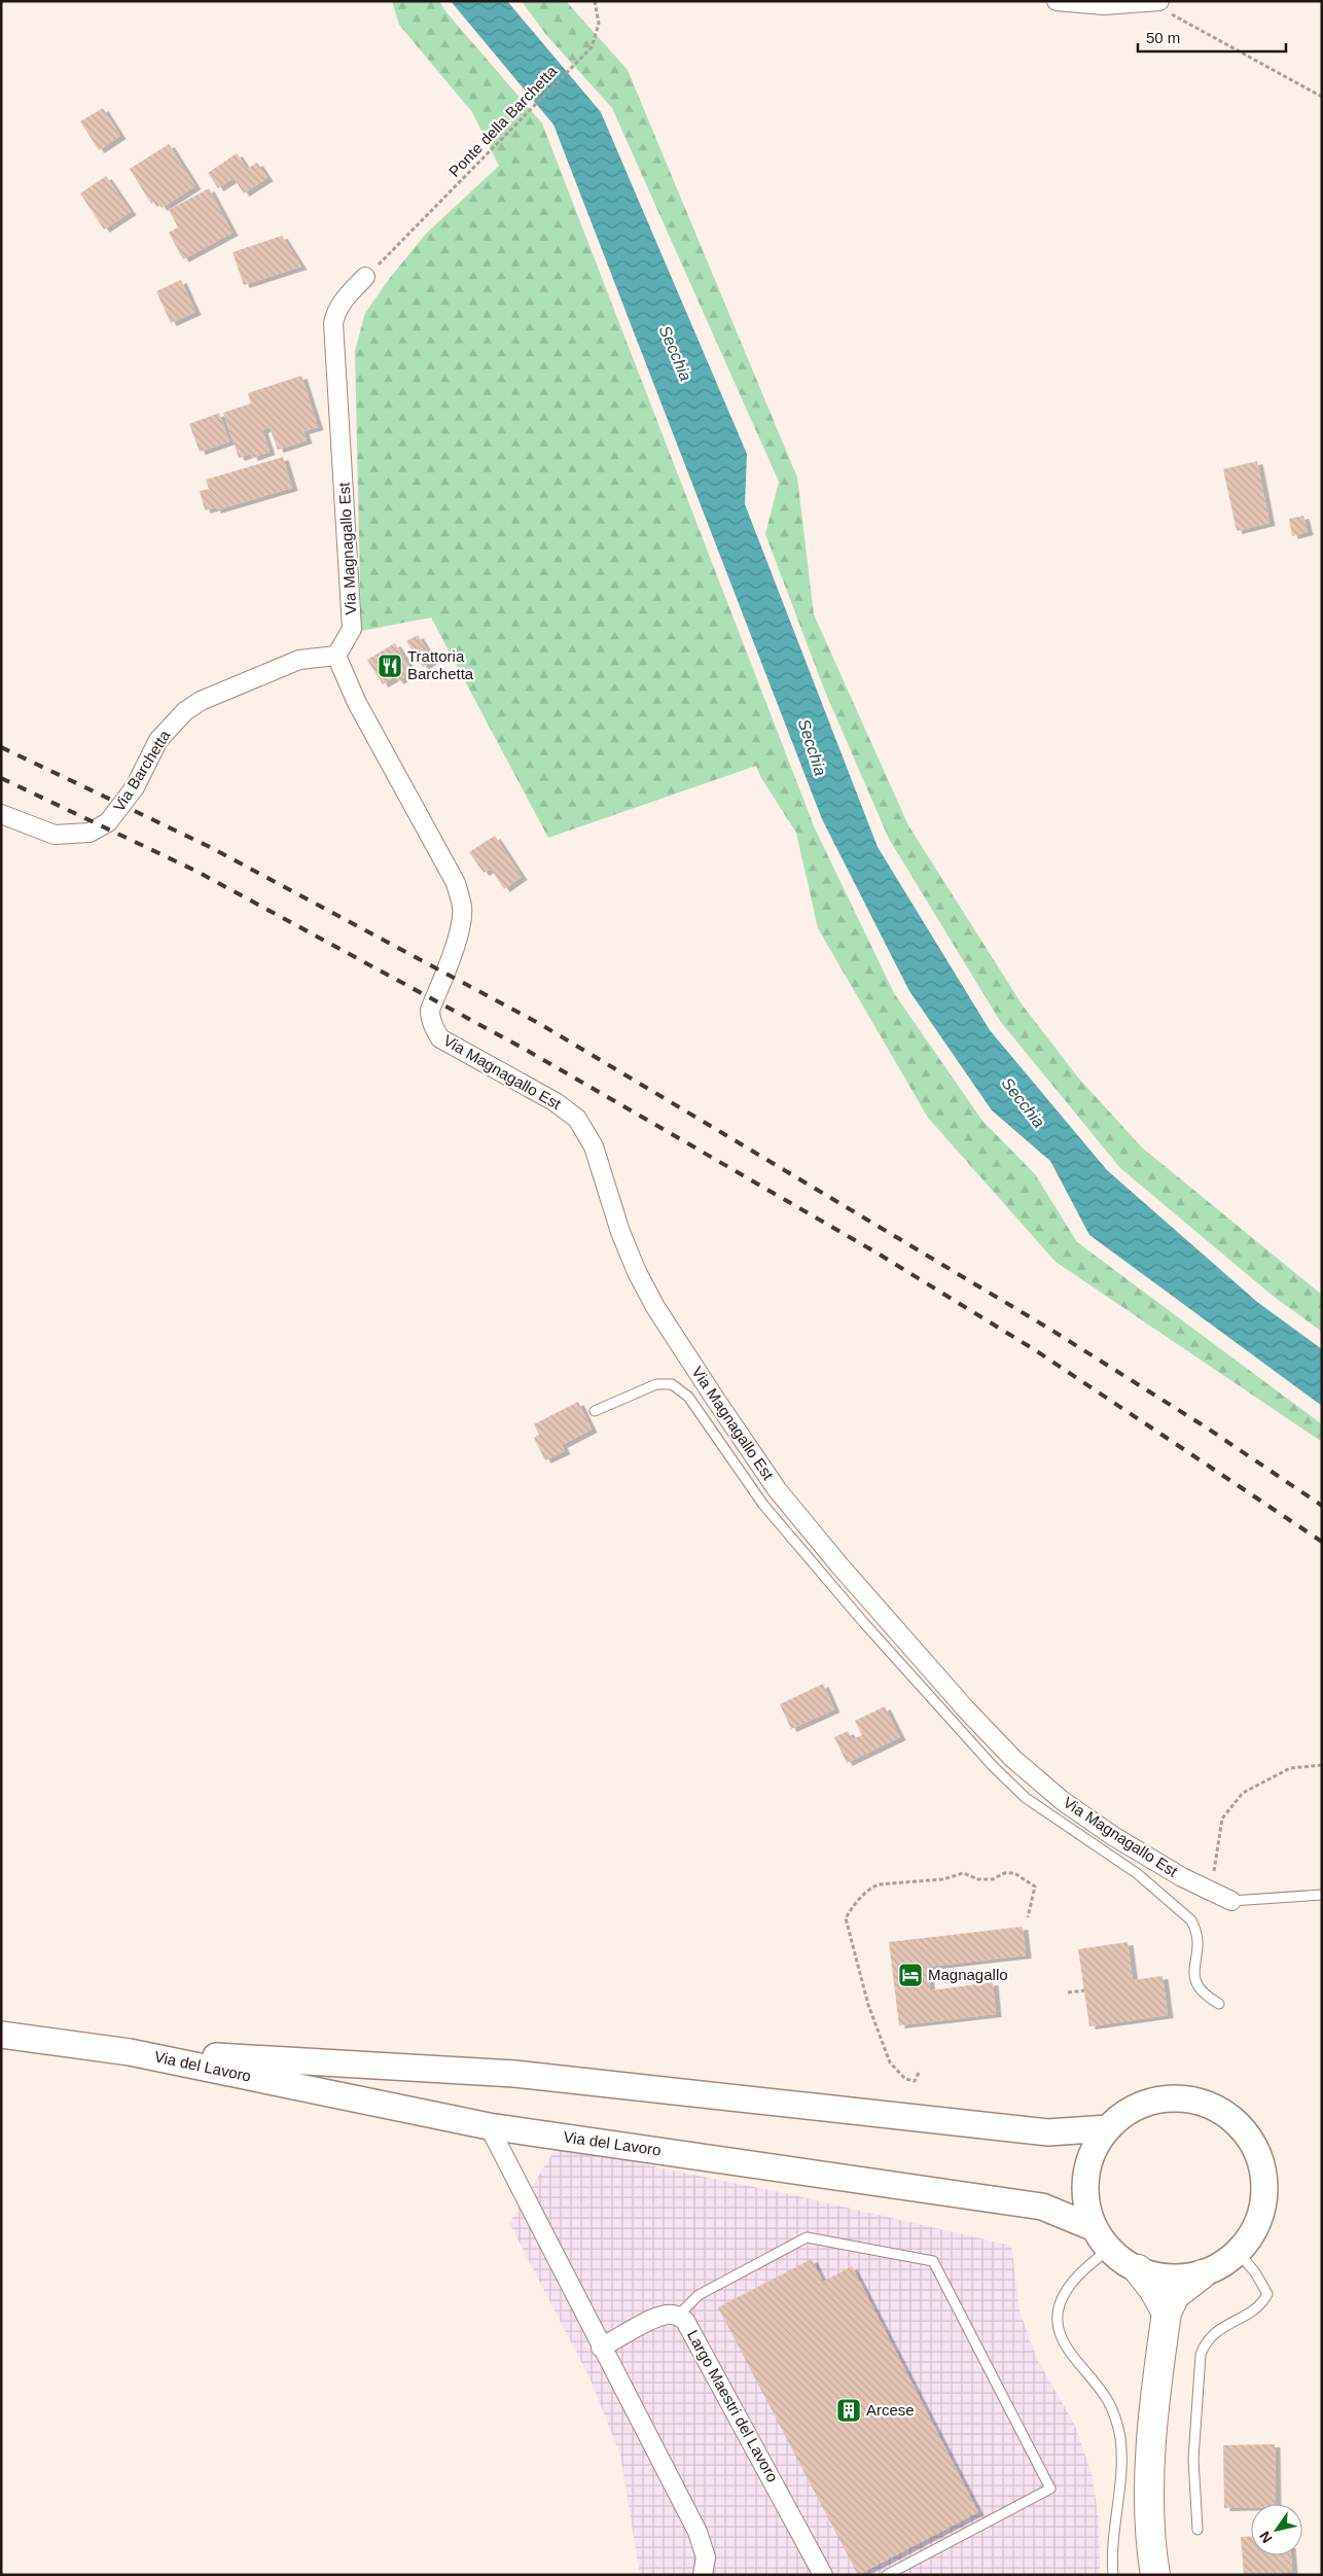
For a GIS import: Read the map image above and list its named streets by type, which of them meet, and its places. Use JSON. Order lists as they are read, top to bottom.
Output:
{
  "streets": {
    "main road": ["Via del Lavoro"],
    "street": ["Via Magnagallo Est", "Via Barchetta", "Largo Maestri del Lavoro"],
    "path": ["Ponte della Barchetta"]
  },
  "crossings": [
    ["Ponte della Barchetta", "Via Magnagallo Est"],
    ["Via Magnagallo Est", "Via Barchetta"]
  ],
  "water": ["Secchia"],
  "places": {
    "restaurant": ["Trattoria Barchetta"],
    "hotel": ["Magnagallo"],
    "building": ["Arcese"]
  },
  "scale_bar": "50 m",
  "north": "bottom left"
}
